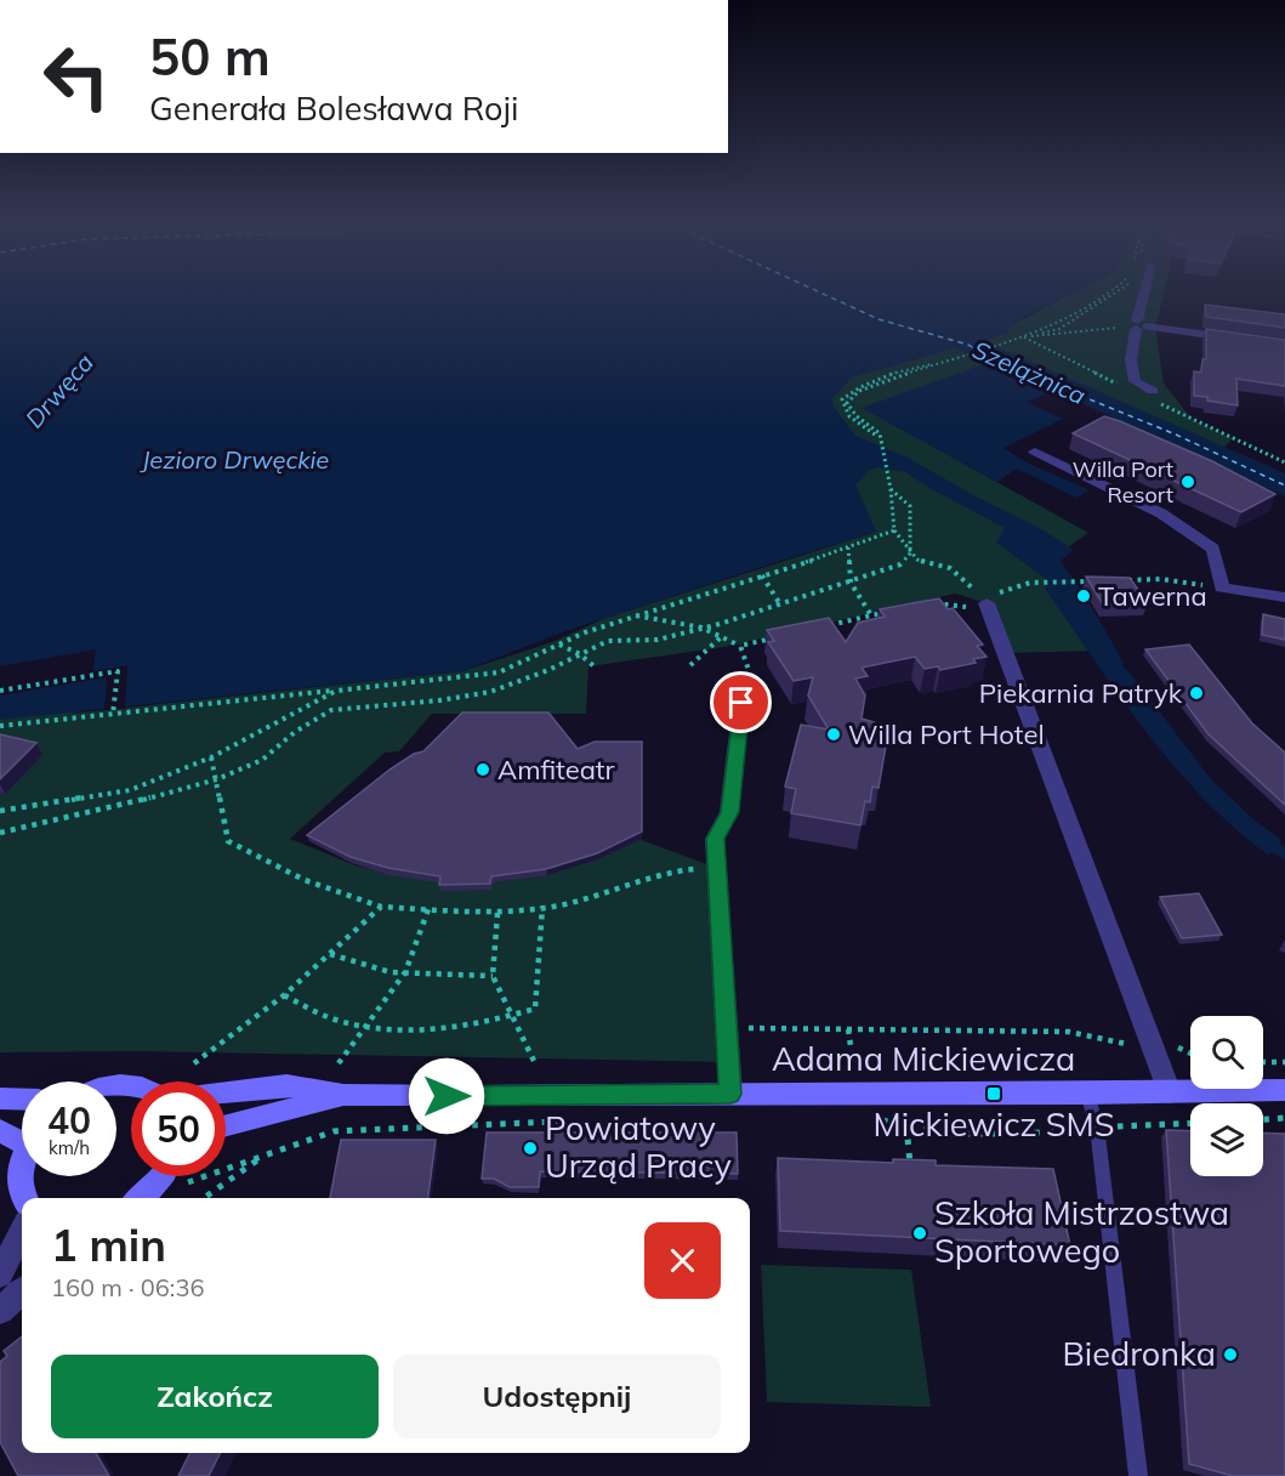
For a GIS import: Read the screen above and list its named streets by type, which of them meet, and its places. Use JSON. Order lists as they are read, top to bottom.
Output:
{
  "streets": {
    "main road": ["Adama Mickiewicza"]
  },
  "water": ["Szelążnica", "Drwęca", "Jezioro Drwęckie"],
  "places": {
    "other": [
      "Willa Port Resort",
      "Tawerna",
      "Piekarnia Patryk",
      "Willa Port Hotel",
      "Amfiteatr",
      "Powiatowy Urząd Pracy",
      "Szkoła Mistrzostwa Sportowego",
      "Biedronka"
    ],
    "transit": ["Mickiewicz SMS"]
  },
  "page": {
    "turn": ["50 m", "Generała Bolesława Roji"],
    "speed": "40 km/h",
    "limit": "50",
    "heading": ["1 min", "160 m · 06:36"],
    "buttons": ["Zakończ", "Udostępnij"]
  }
}
